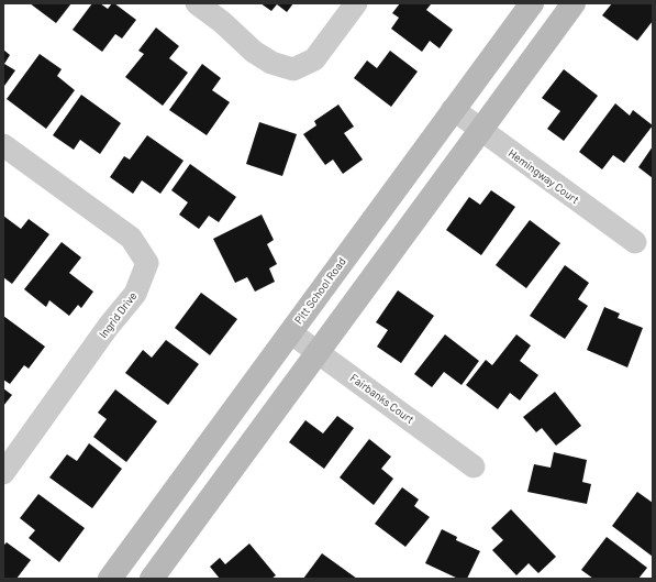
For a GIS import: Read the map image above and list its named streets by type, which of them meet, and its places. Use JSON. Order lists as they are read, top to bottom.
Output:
{
  "streets": {
    "main road": ["Pitt School Road"],
    "street": ["Hemingway Court", "Ingrid Drive", "Fairbanks Court"]
  },
  "crossings": [
    ["Hemingway Court", "Pitt School Road"],
    ["Pitt School Road", "Fairbanks Court"]
  ]
}
